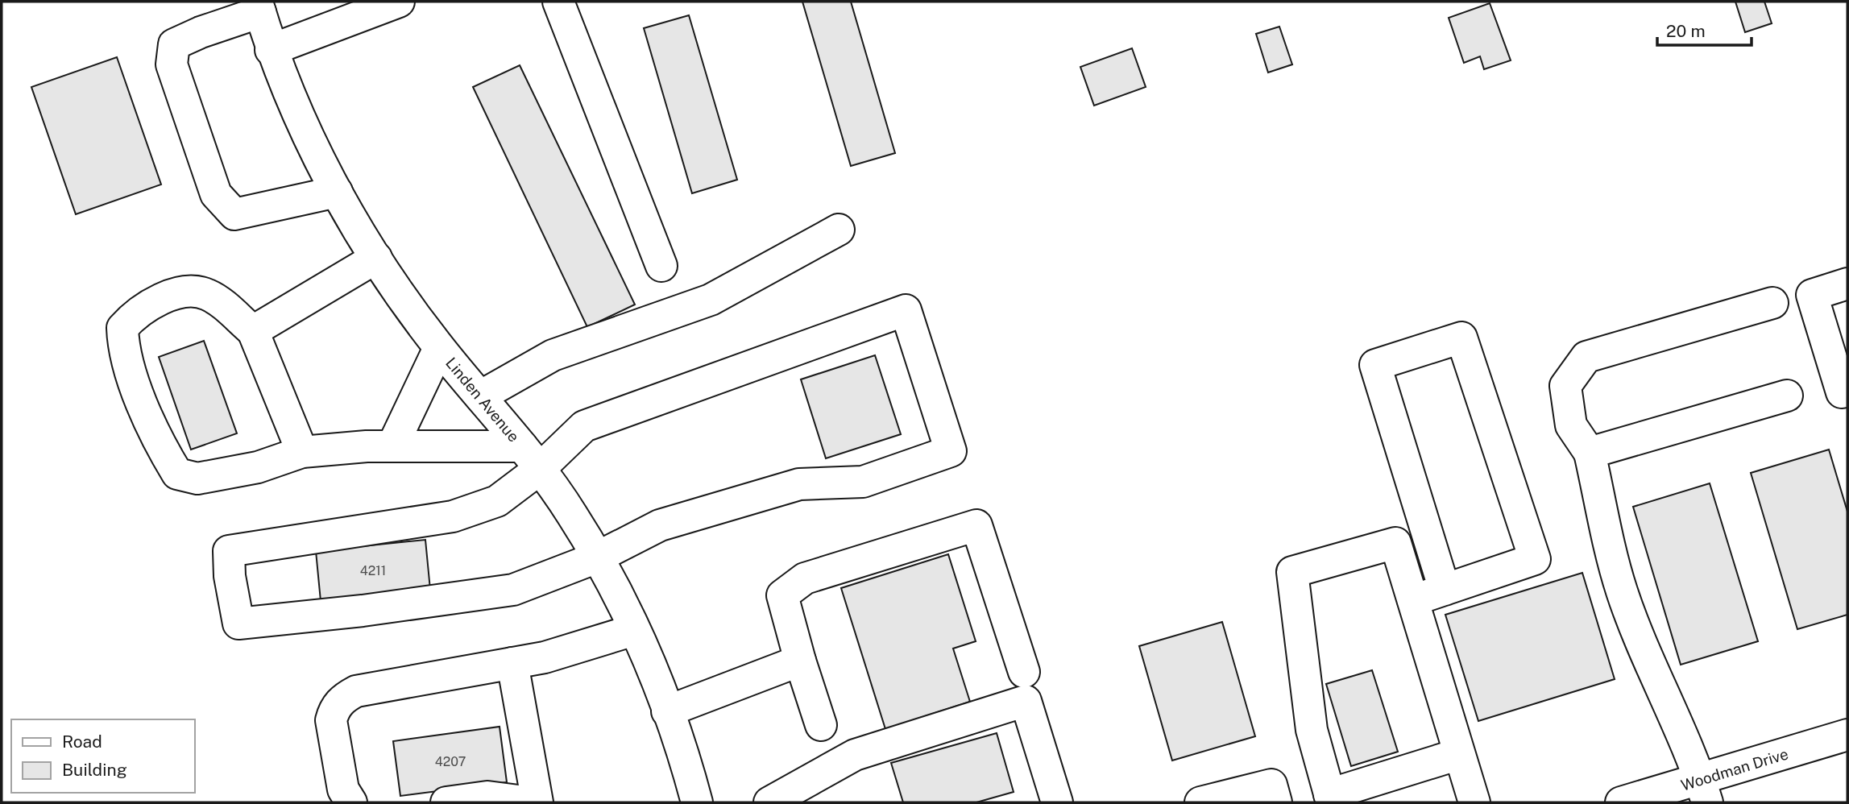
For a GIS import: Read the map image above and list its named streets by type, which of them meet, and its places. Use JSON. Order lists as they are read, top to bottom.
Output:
{
  "streets": {
    "main road": ["Linden Avenue", "Woodman Drive"]
  },
  "house_numbers": ["4211", "4207"],
  "legend": ["Road", "Building"],
  "scale_bar": "20 m"
}
